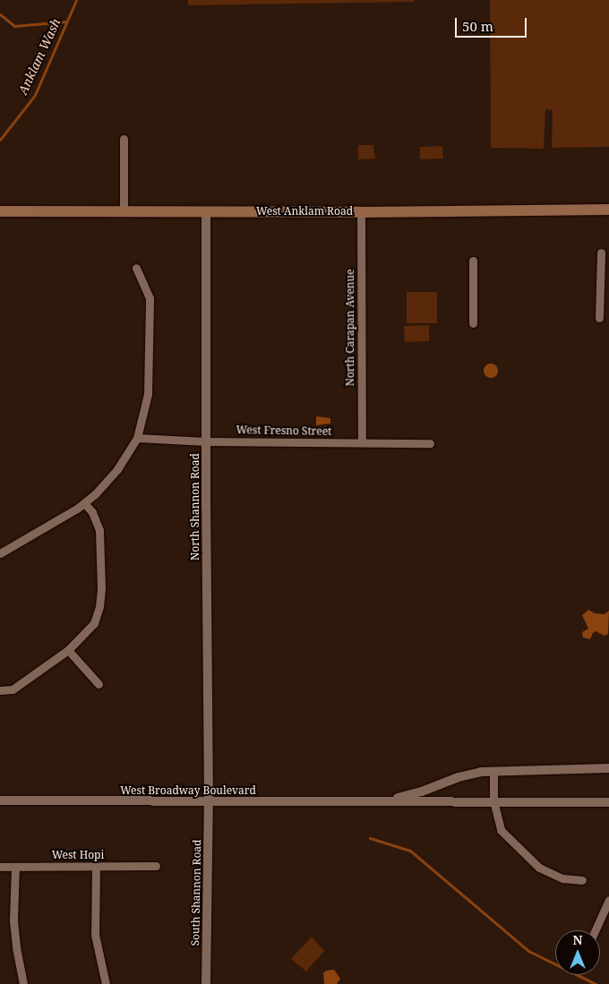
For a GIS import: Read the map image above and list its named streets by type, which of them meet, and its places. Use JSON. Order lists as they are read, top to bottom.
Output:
{
  "streets": {
    "main road": ["West Anklam Road"],
    "street": [
      "North Carapan Avenue",
      "West Fresno Street",
      "North Shannon Road",
      "West Broadway Boulevard",
      "West Hopi",
      "South Shannon Road"
    ]
  },
  "crossings": [
    ["West Anklam Road", "North Carapan Avenue"],
    ["West Anklam Road", "North Shannon Road"],
    ["North Carapan Avenue", "West Fresno Street"],
    ["West Fresno Street", "North Shannon Road"],
    ["North Shannon Road", "West Broadway Boulevard"],
    ["North Shannon Road", "South Shannon Road"],
    ["West Broadway Boulevard", "South Shannon Road"]
  ],
  "water": ["Anklam Wash"],
  "scale_bar": "50 m",
  "north": "top"
}
